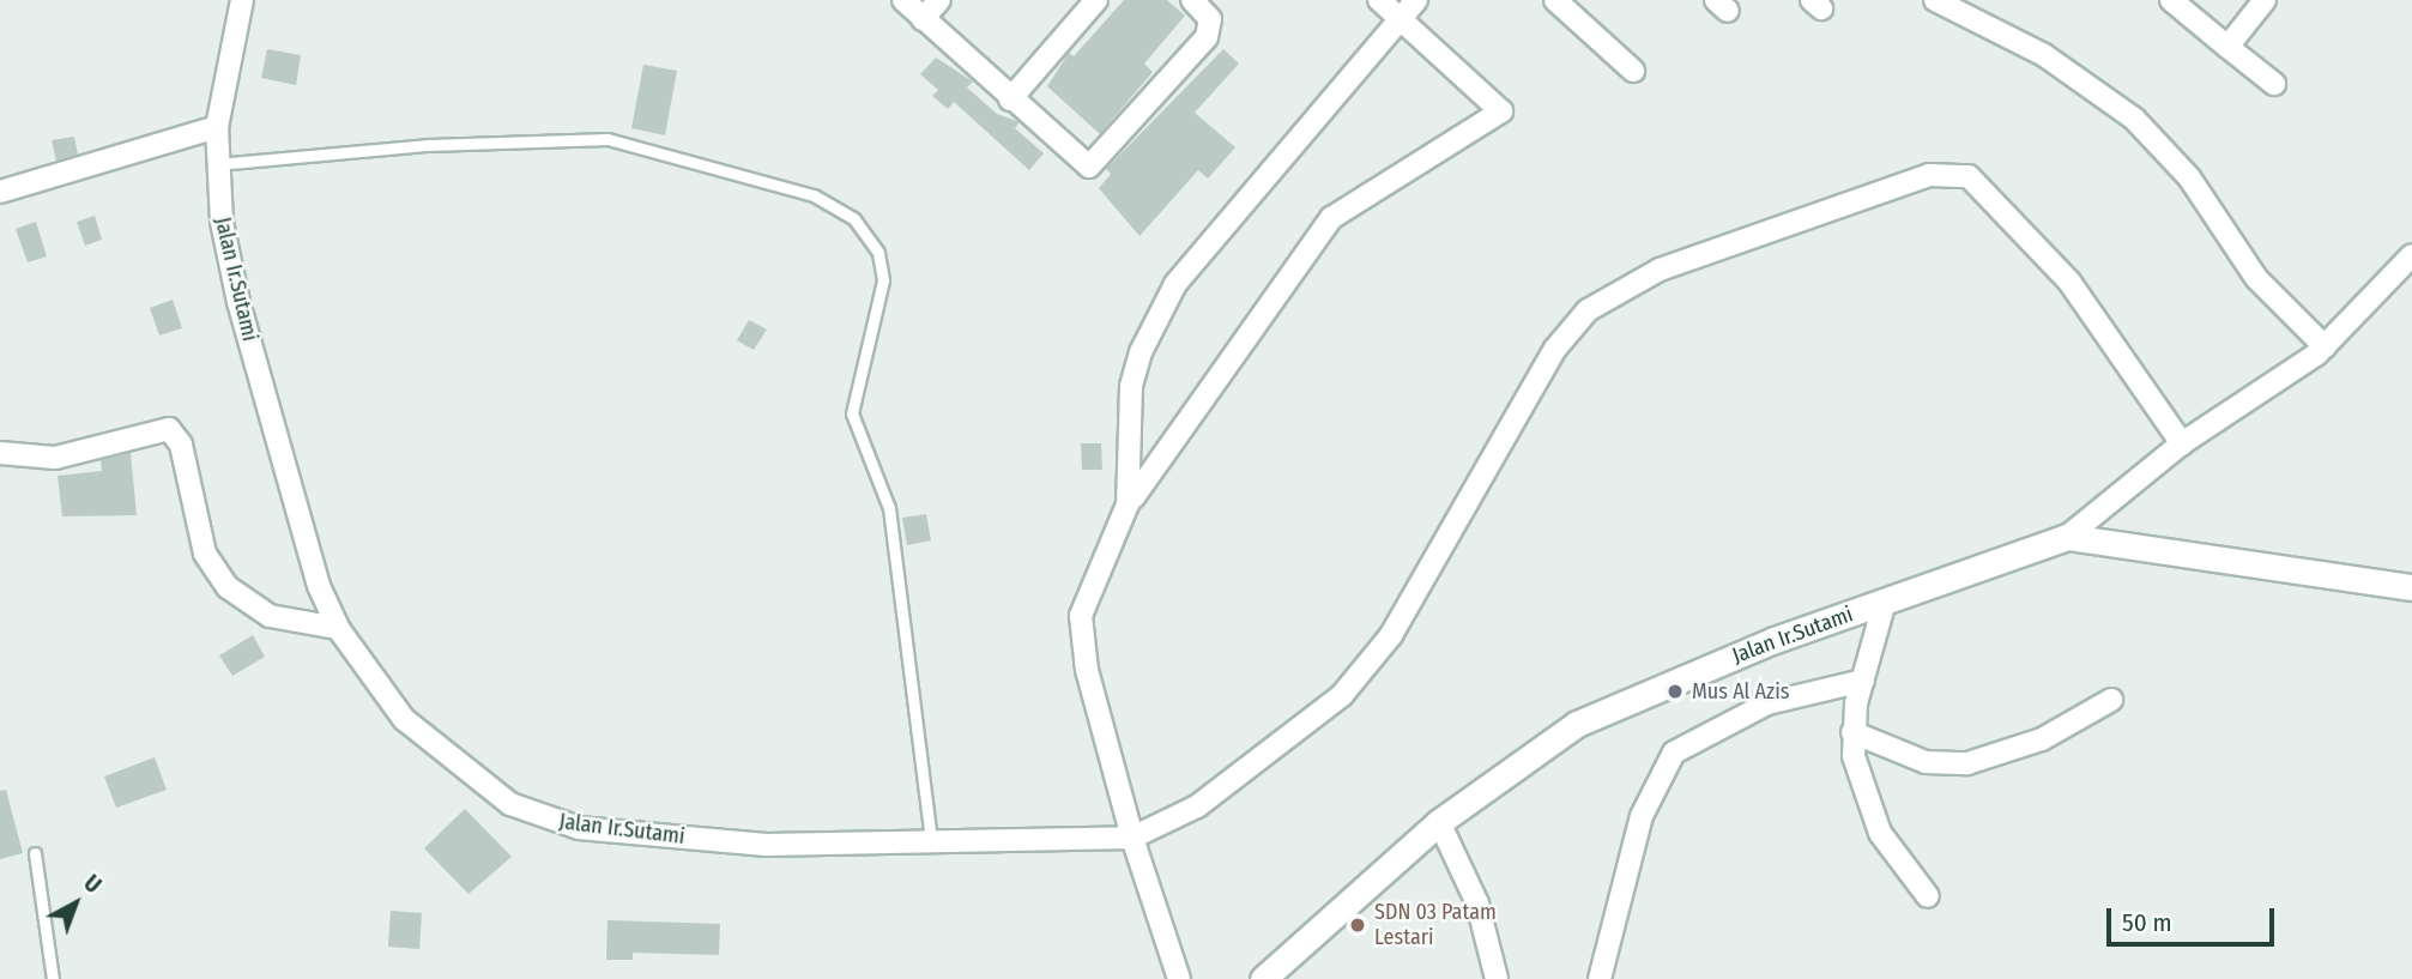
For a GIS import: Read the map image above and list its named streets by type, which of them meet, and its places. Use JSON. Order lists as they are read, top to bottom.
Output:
{
  "streets": {
    "street": ["Jalan Ir.Sutami"]
  },
  "places": ["Mus Al Azis", "SDN 03 Patam Lestari"],
  "scale_bar": "50 m",
  "north": "top right"
}
